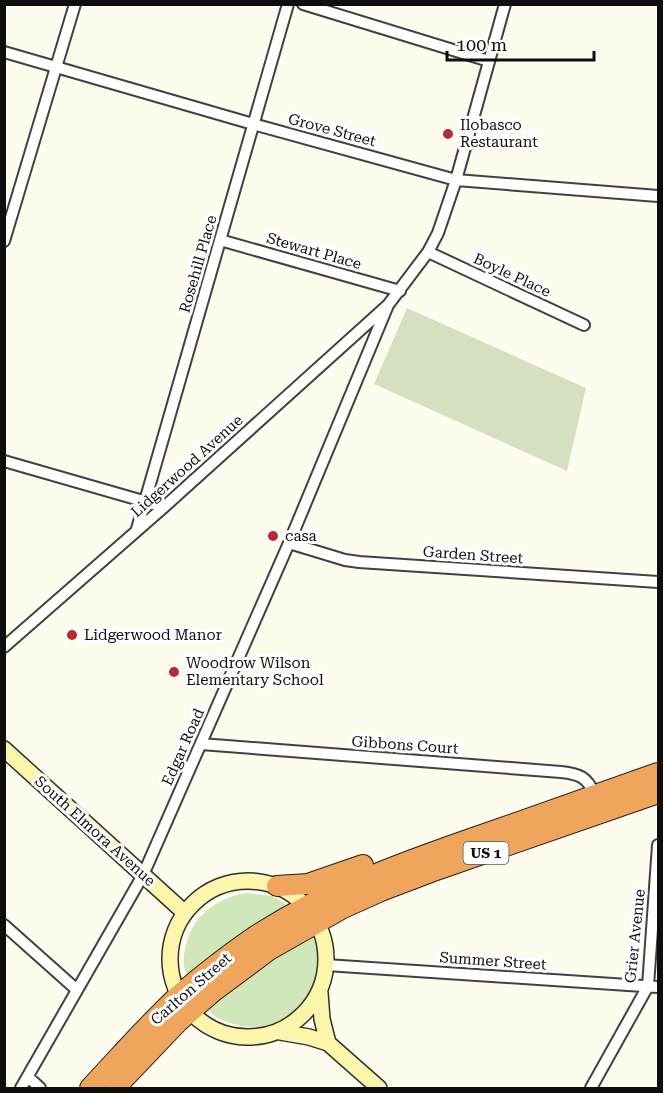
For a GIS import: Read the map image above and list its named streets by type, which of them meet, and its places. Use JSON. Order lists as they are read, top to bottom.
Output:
{
  "streets": {
    "highway": ["US 1", "Carlton Street"],
    "main road": ["South Elmora Avenue"],
    "street": [
      "Grove Street",
      "Stewart Place",
      "Rosehill Place",
      "Boyle Place",
      "Lidgerwood Avenue",
      "Garden Street",
      "Gibbons Court",
      "Edgar Road",
      "Grier Avenue",
      "Summer Street"
    ]
  },
  "crossings": [
    ["Grove Street", "Rosehill Place"],
    ["Stewart Place", "Rosehill Place"],
    ["Rosehill Place", "Lidgerwood Avenue"],
    ["Lidgerwood Avenue", "Edgar Road"],
    ["Garden Street", "Edgar Road"],
    ["Gibbons Court", "Edgar Road"],
    ["Gibbons Court", "US 1"],
    ["Edgar Road", "South Elmora Avenue"],
    ["US 1", "Carlton Street"],
    ["Grier Avenue", "Summer Street"]
  ],
  "places": [
    "Ilobasco Restaurant",
    "casa",
    "Lidgerwood Manor",
    "Woodrow Wilson Elementary School"
  ],
  "scale_bar": "100 m"
}
